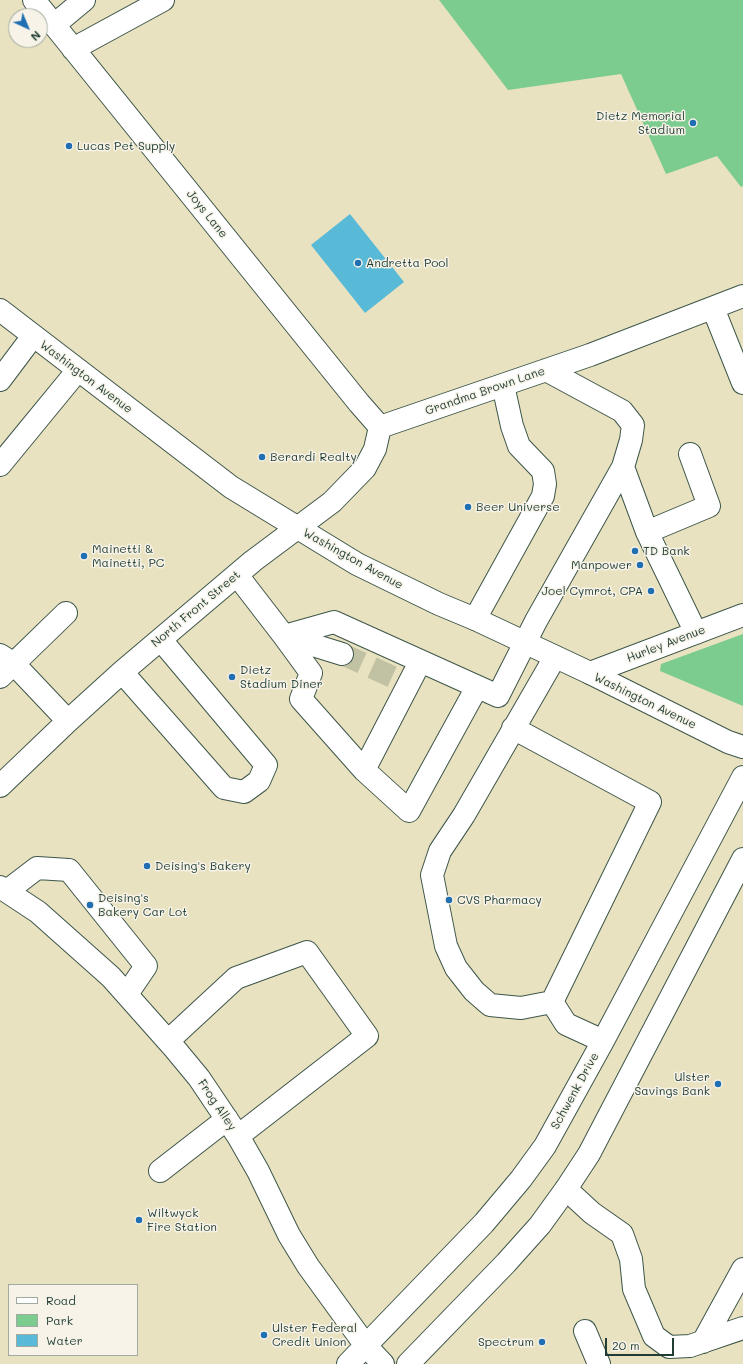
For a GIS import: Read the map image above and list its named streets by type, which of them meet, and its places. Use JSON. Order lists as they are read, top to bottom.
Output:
{
  "streets": {
    "street": [
      "Joys Lane",
      "Washington Avenue",
      "Grandma Brown Lane",
      "North Front Street",
      "Hurley Avenue",
      "Schwenk Drive",
      "Frog Alley"
    ]
  },
  "crossings": [
    ["Joys Lane", "Grandma Brown Lane"],
    ["Joys Lane", "North Front Street"],
    ["Washington Avenue", "North Front Street"],
    ["Washington Avenue", "Hurley Avenue"],
    ["Grandma Brown Lane", "North Front Street"],
    ["Schwenk Drive", "Frog Alley"]
  ],
  "places": [
    "Dietz Memorial Stadium",
    "Lucas Pet Supply",
    "Andretta Pool",
    "Berardi Realty",
    "Beer Universe",
    "TD Bank",
    "Mainetti & Mainetti, PC",
    "Manpower",
    "Joel Cymrot, CPA",
    "Dietz Stadium Diner",
    "Deising's Bakery",
    "CVS Pharmacy",
    "Deising's Bakery Car Lot",
    "Ulster Savings Bank",
    "Wiltwyck Fire Station",
    "Ulster Federal Credit Union",
    "Spectrum"
  ],
  "legend": ["Road", "Park", "Water"],
  "scale_bar": "20 m",
  "north": "bottom right"
}
